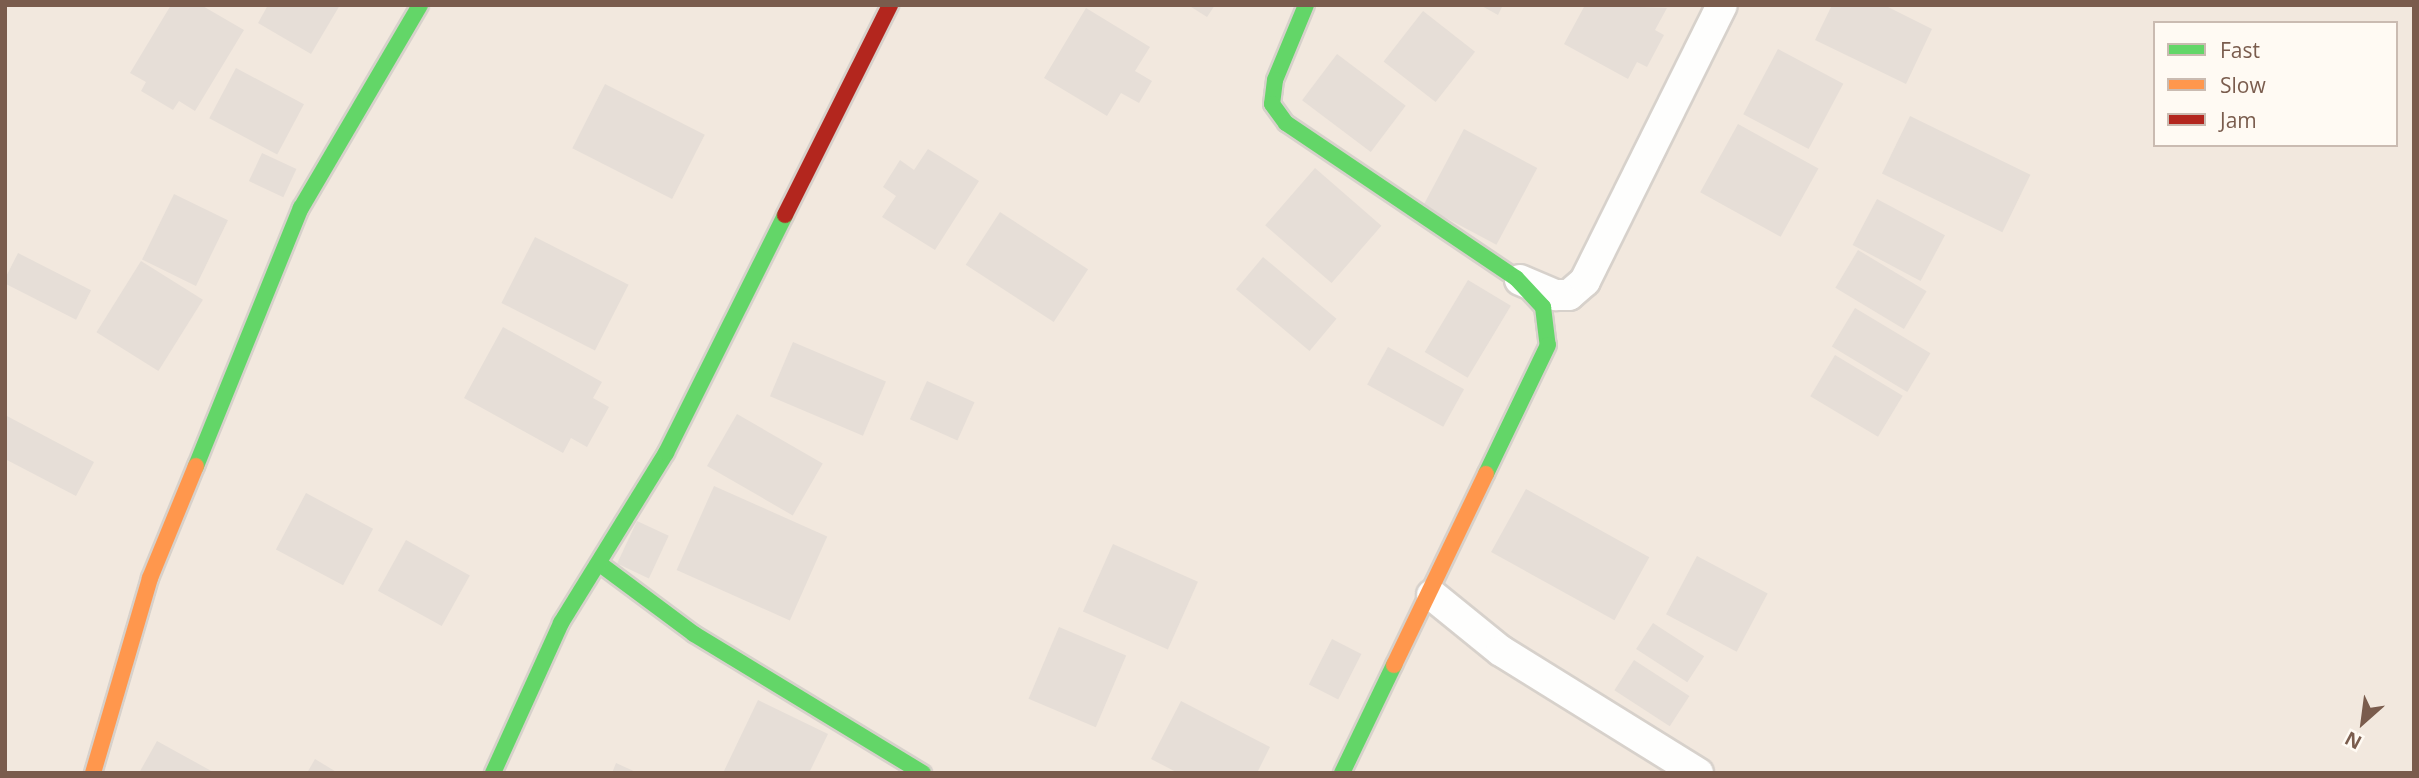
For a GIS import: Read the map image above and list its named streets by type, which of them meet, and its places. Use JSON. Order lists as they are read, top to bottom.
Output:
{
  "legend": ["Fast", "Slow", "Jam"],
  "north": "bottom left"
}
